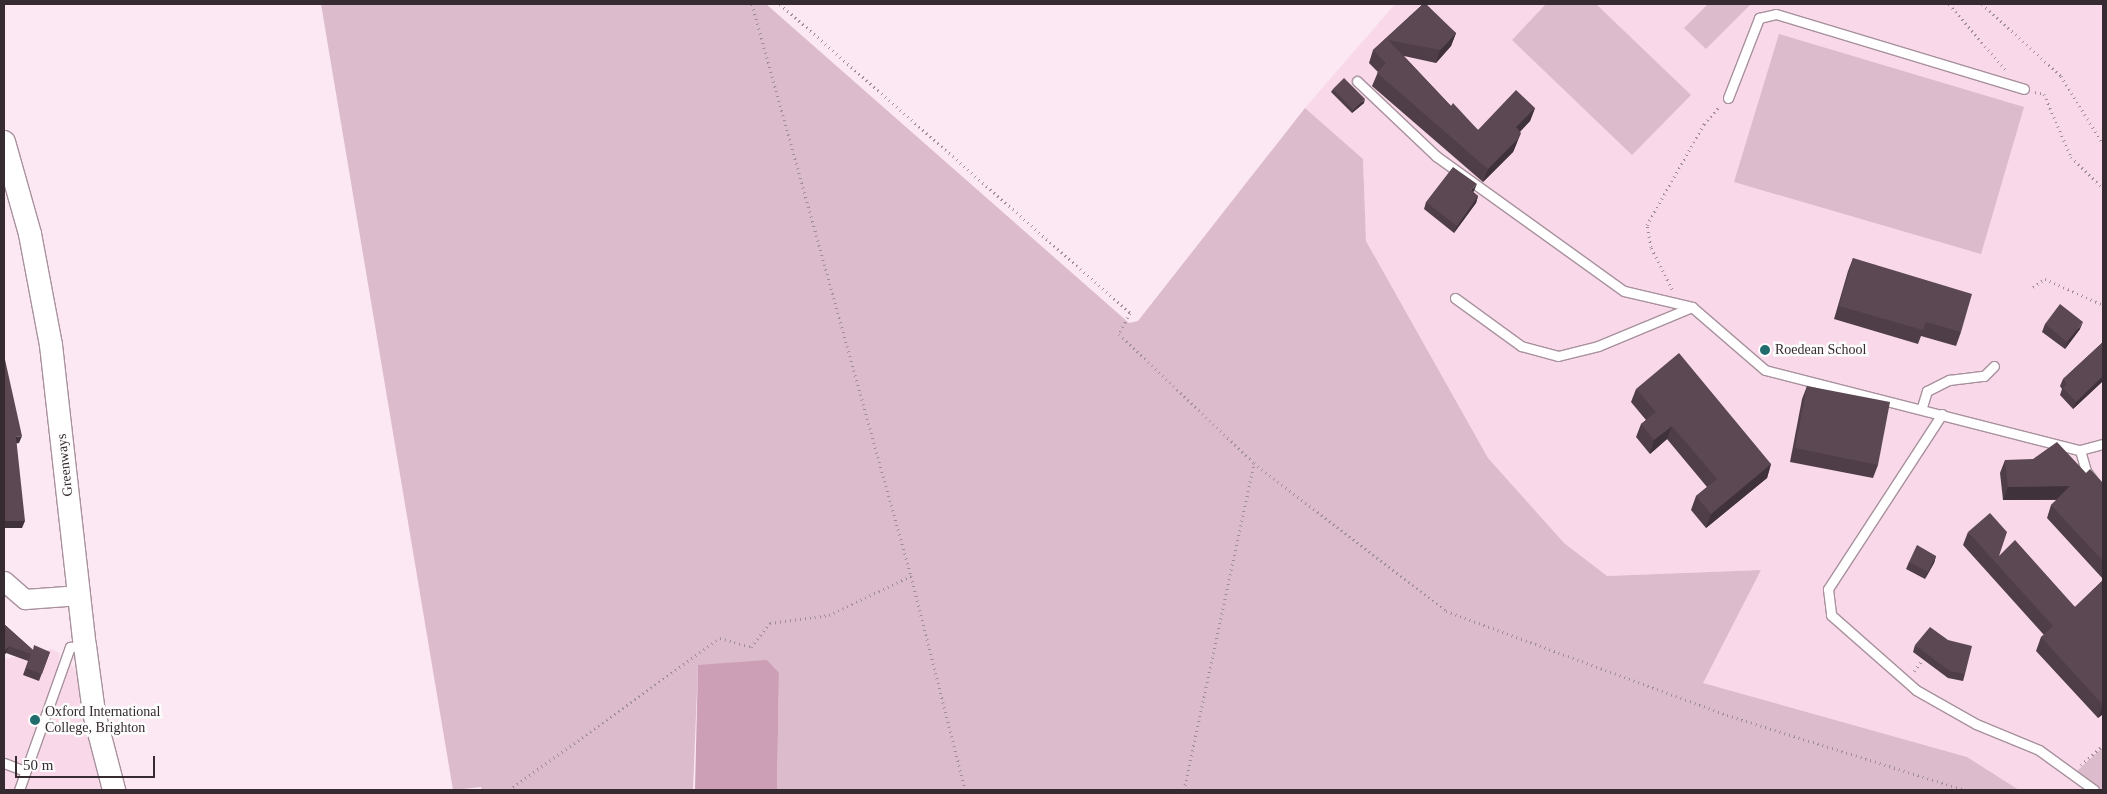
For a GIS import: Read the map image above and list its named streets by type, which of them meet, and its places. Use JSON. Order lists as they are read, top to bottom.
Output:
{
  "streets": {
    "street": ["Greenways"]
  },
  "places": ["Roedean School", "Oxford International College, Brighton"],
  "scale_bar": "50 m"
}
